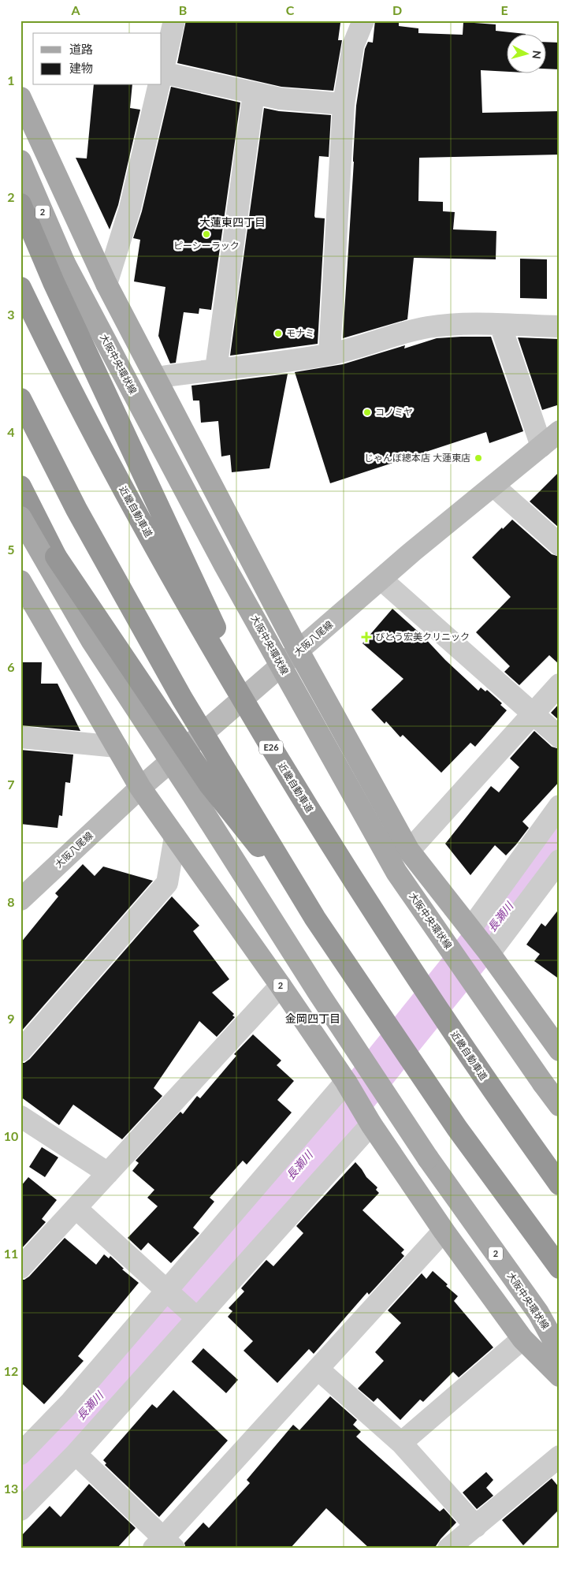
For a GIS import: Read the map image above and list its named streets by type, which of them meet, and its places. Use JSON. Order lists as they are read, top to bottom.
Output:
{
  "streets": {
    "highway": ["近畿自動車道", "E26"],
    "main road": ["2", "大阪中央環状線", "大阪八尾線"]
  },
  "crossings": [
    ["2", "大阪八尾線"]
  ],
  "districts": ["大蓮東四丁目", "金岡四丁目"],
  "water": ["長瀬川"],
  "places": {
    "other": [
      "ピーシーラック",
      "モナミ",
      "コノミヤ",
      "じゃんぼ總本店 大蓮東店"
    ],
    "health": ["びとう宏美クリニック"]
  },
  "legend": ["道路", "建物"],
  "north": "right",
  "grid": {
    "columns": [
      "A",
      "B",
      "C",
      "D",
      "E"
    ],
    "rows": [
      "1",
      "2",
      "3",
      "4",
      "5",
      "6",
      "7",
      "8",
      "9",
      "10",
      "11",
      "12",
      "13"
    ]
  }
}
